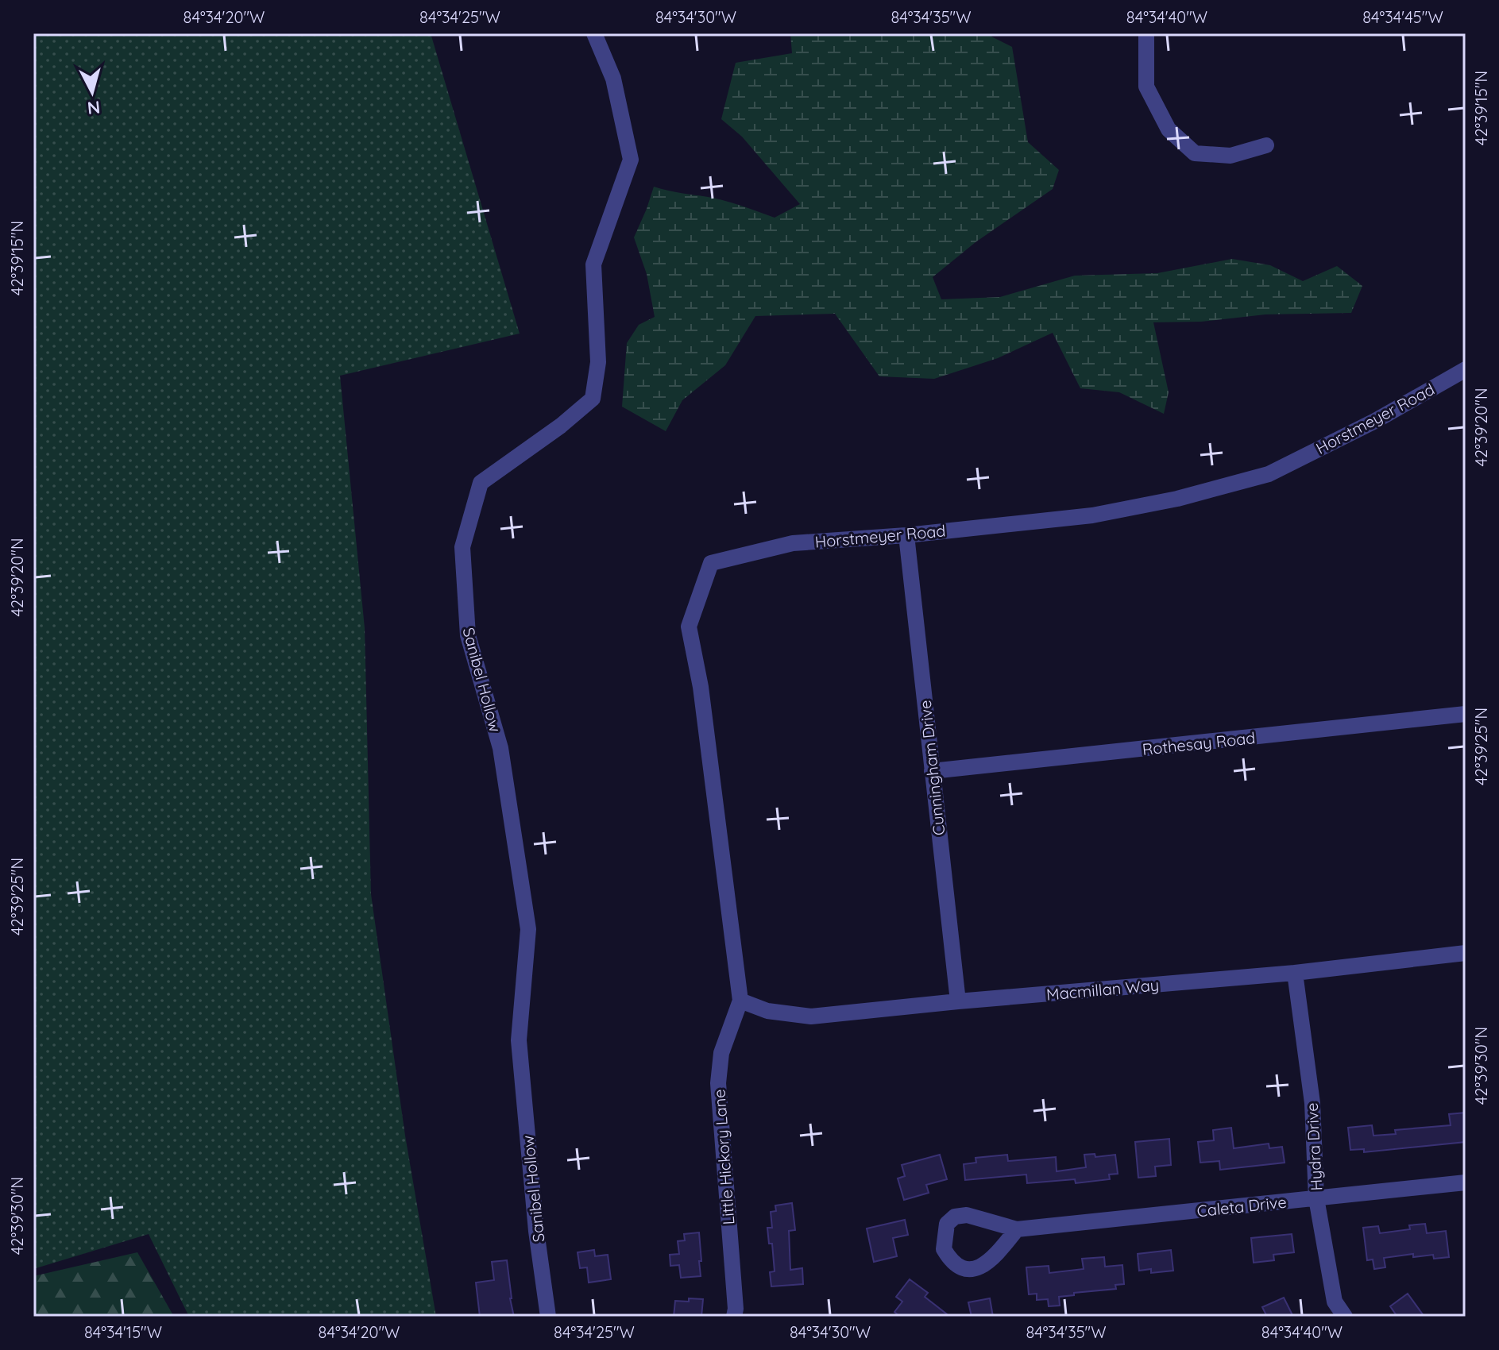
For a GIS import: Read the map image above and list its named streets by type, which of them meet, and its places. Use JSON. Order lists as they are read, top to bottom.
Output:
{
  "streets": {
    "street": [
      "Horstmeyer Road",
      "Sanibel Hollow",
      "Rothesay Road",
      "Cunningham Drive",
      "Macmillan Way",
      "Hydra Drive",
      "Little Hickory Lane",
      "Caleta Drive"
    ]
  },
  "crossings": [
    ["Horstmeyer Road", "Cunningham Drive"],
    ["Horstmeyer Road", "Macmillan Way"],
    ["Horstmeyer Road", "Little Hickory Lane"],
    ["Rothesay Road", "Cunningham Drive"],
    ["Cunningham Drive", "Macmillan Way"],
    ["Macmillan Way", "Hydra Drive"],
    ["Macmillan Way", "Little Hickory Lane"],
    ["Hydra Drive", "Caleta Drive"]
  ],
  "north": "bottom",
  "coordinates": [
    "84°34'20\"W",
    "84°34'25\"W",
    "84°34'30\"W",
    "84°34'35\"W",
    "84°34'40\"W",
    "84°34'45\"W",
    "42°39'15\"N",
    "42°39'20\"N",
    "42°39'25\"N",
    "42°39'30\"N",
    "84°34'15\"W"
  ]
}
